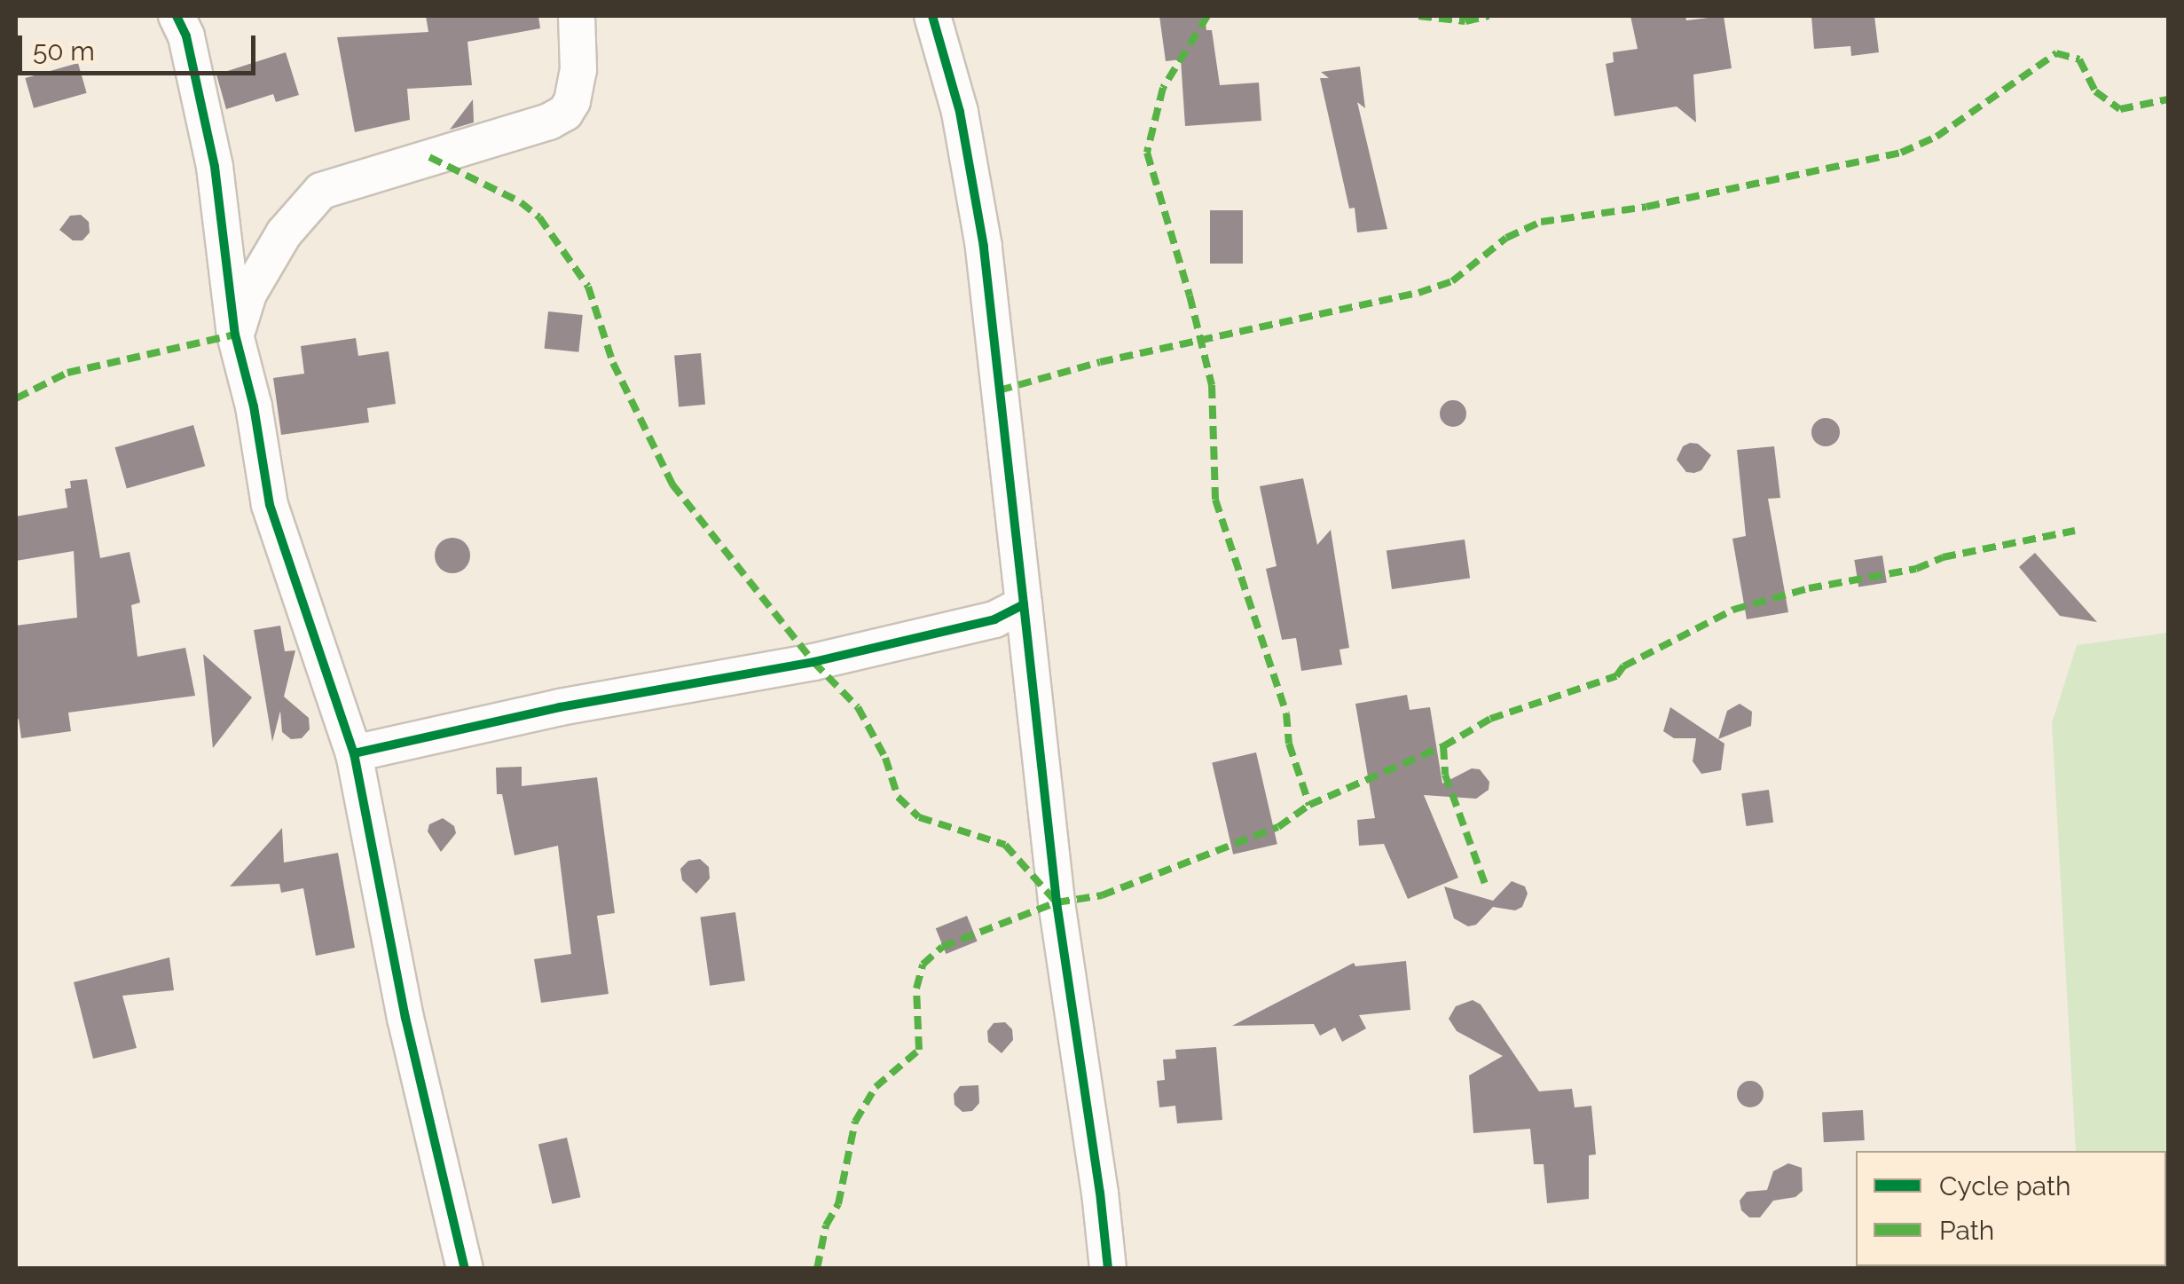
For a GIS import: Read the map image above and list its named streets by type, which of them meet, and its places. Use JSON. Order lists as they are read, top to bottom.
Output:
{
  "legend": ["Cycle path", "Path"],
  "scale_bar": "50 m"
}
